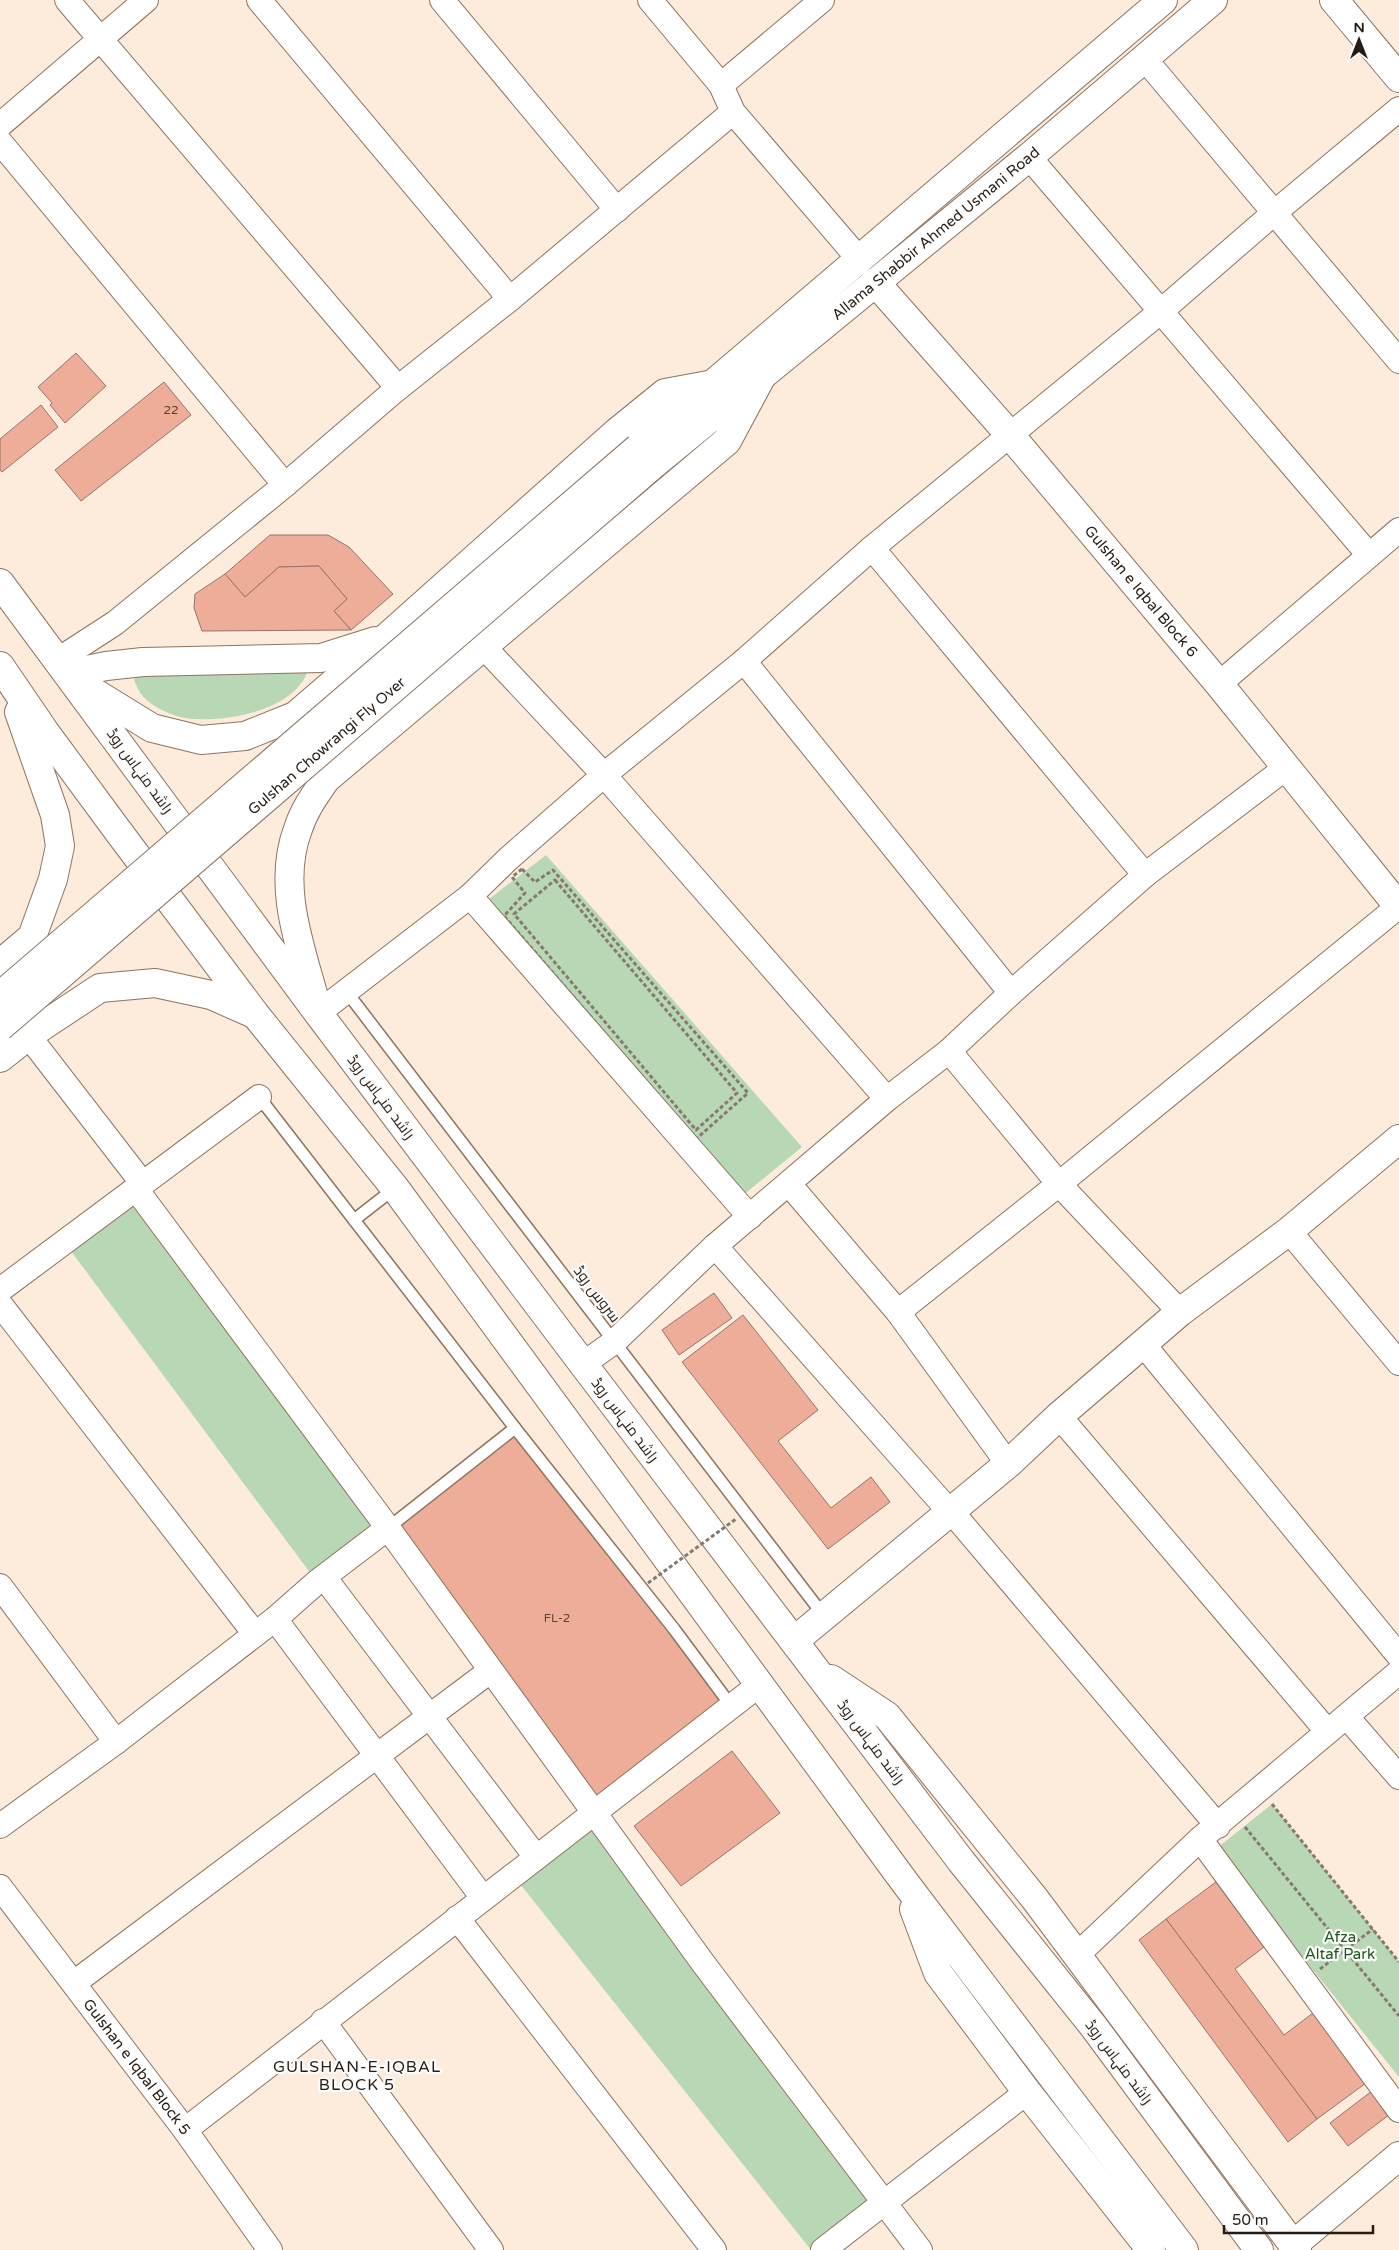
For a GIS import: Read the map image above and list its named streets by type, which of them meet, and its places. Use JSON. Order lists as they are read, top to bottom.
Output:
{
  "streets": {
    "main road": [
      "Allama Shabbir Ahmed Usmani Road",
      "Gulshan e Iqbal Block 6",
      "Gulshan Chowrangi Fly Over",
      "راشد منہاس روڈ"
    ],
    "street": ["Gulshan e Iqbal Block 5"],
    "lane": ["سروس روڈ"]
  },
  "crossings": [
    ["Allama Shabbir Ahmed Usmani Road", "Gulshan e Iqbal Block 6"],
    ["Allama Shabbir Ahmed Usmani Road", "Gulshan Chowrangi Fly Over"]
  ],
  "districts": ["GULSHAN-E-IQBAL BLOCK 5"],
  "parks": ["Afza Altaf Park"],
  "house_numbers": ["22", "FL-2"],
  "scale_bar": "50 m",
  "north": "top"
}
